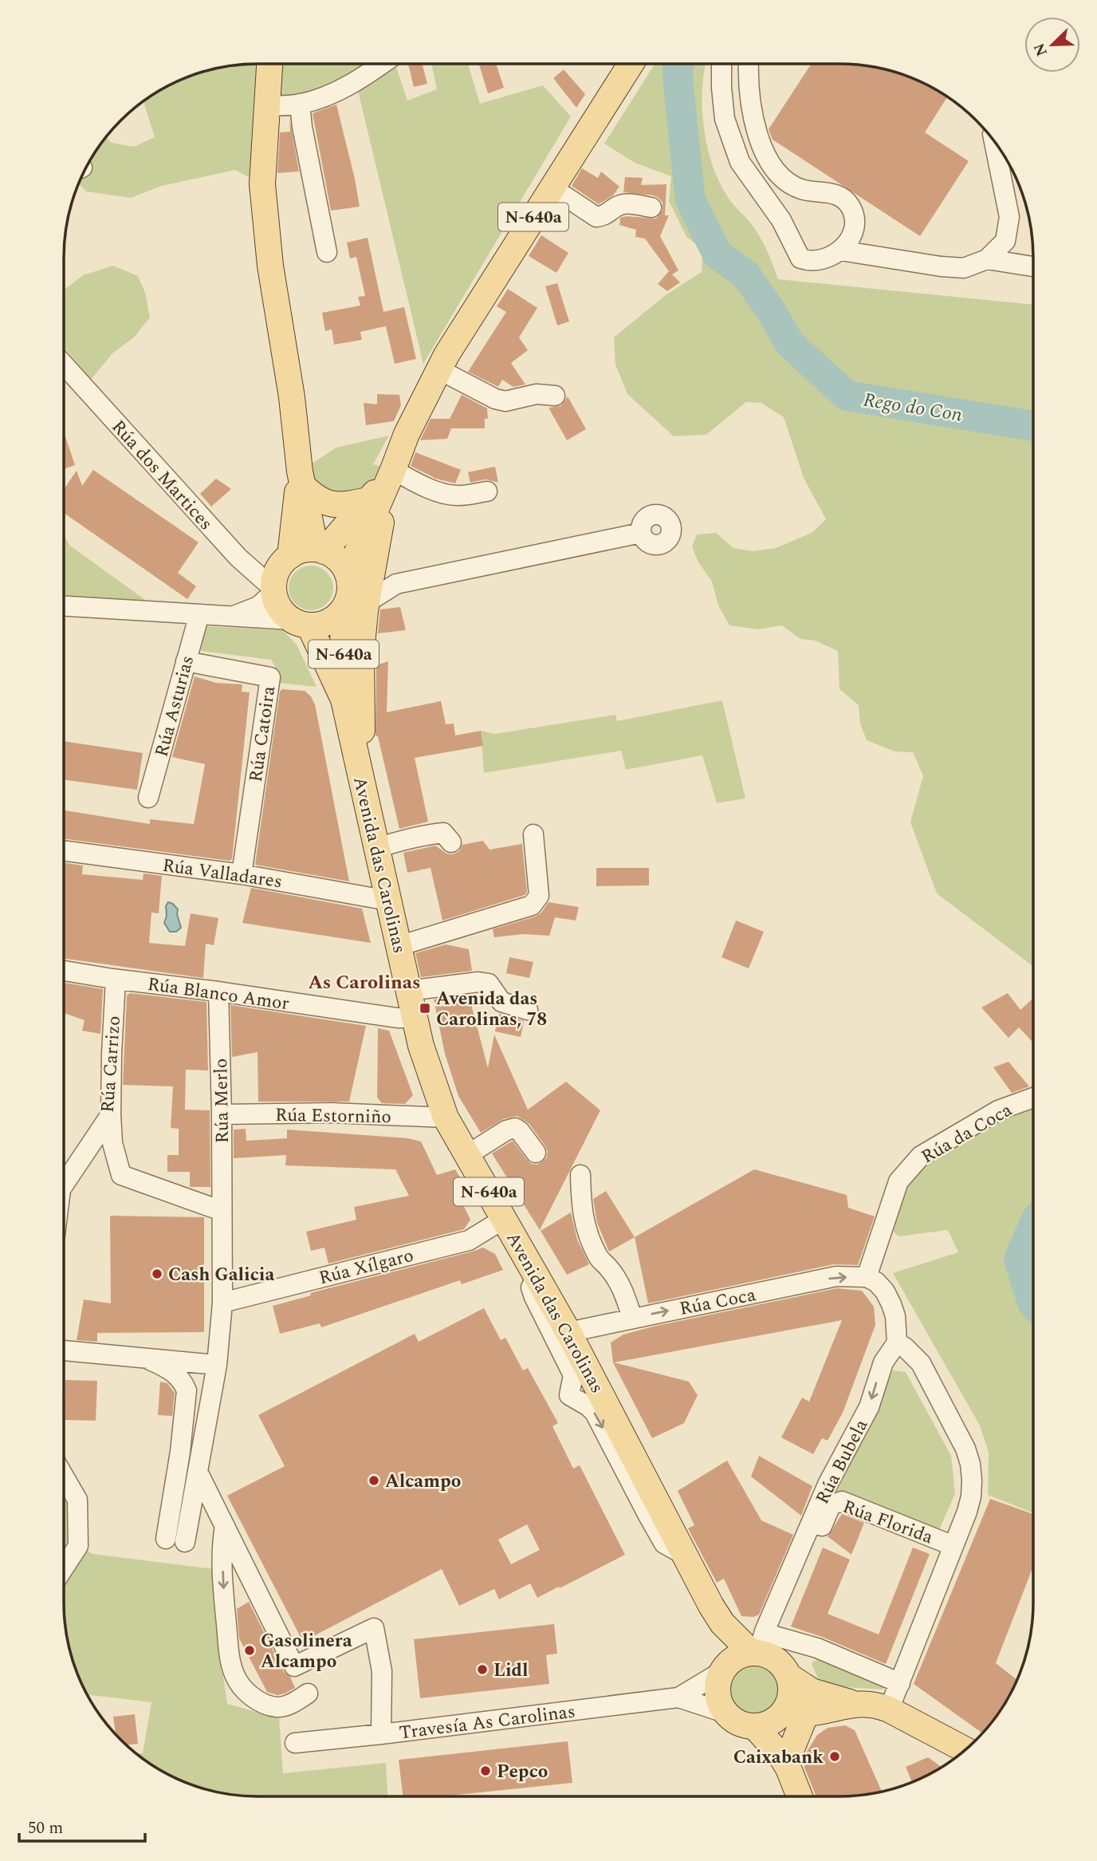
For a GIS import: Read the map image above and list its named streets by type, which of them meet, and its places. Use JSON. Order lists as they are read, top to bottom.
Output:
{
  "streets": {
    "main road": ["N-640a", "Avenida das Carolinas"],
    "street": [
      "Rúa dos Martices",
      "Rúa Asturias",
      "Rúa Catoira",
      "Rúa Valladares",
      "Rúa Blanco Amor",
      "Rúa Carrizo",
      "Rúa Merlo",
      "Rúa Estorniño",
      "Rúa da Coca",
      "Rúa Xílgaro",
      "Rúa Coca",
      "Rúa Bubela",
      "Rúa Florida",
      "Travesía As Carolinas"
    ]
  },
  "crossings": [
    ["N-640a", "Rúa dos Martices"],
    ["N-640a", "Avenida das Carolinas"],
    ["N-640a", "Rúa Bubela"],
    ["N-640a", "Rúa Florida"],
    ["Rúa Asturias", "Rúa Catoira"],
    ["Rúa Catoira", "Rúa Valladares"],
    ["Avenida das Carolinas", "Rúa Valladares"],
    ["Avenida das Carolinas", "Rúa Blanco Amor"],
    ["Avenida das Carolinas", "Rúa Estorniño"],
    ["Avenida das Carolinas", "Rúa Xílgaro"],
    ["Avenida das Carolinas", "Rúa Coca"],
    ["Rúa Blanco Amor", "Rúa Carrizo"],
    ["Rúa Blanco Amor", "Rúa Merlo"],
    ["Rúa Merlo", "Rúa Estorniño"],
    ["Rúa da Coca", "Rúa Coca"],
    ["Rúa Bubela", "Rúa Florida"]
  ],
  "one_way": ["Rúa Coca", "Rúa Bubela"],
  "districts": ["As Carolinas"],
  "water": ["Rego do Con"],
  "places": {
    "transit": ["Avenida das Carolinas, 78"],
    "other": [
      "Cash Galicia",
      "Alcampo",
      "Gasolinera Alcampo",
      "Lidl",
      "Caixabank",
      "Pepco"
    ]
  },
  "scale_bar": "50 m",
  "north": "bottom left"
}
